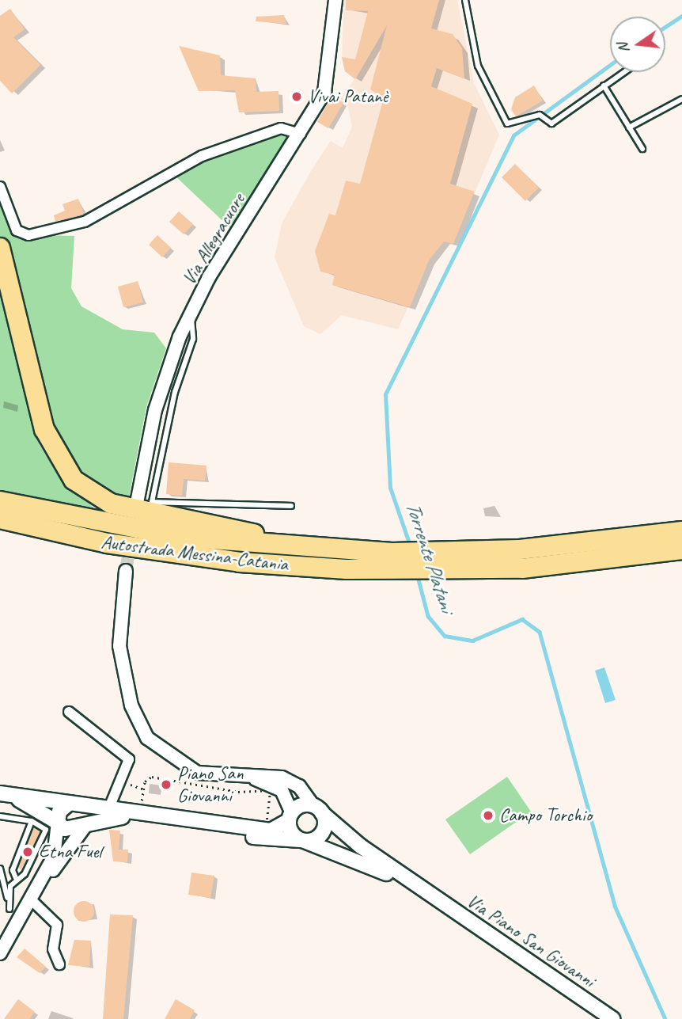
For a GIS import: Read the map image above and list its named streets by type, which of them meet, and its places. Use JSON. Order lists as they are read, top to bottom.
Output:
{
  "streets": {
    "highway": ["Autostrada Messina-Catania"],
    "main road": ["Via Piano San Giovanni"],
    "street": ["Via Allegracuore"]
  },
  "water": ["Torrente Platani"],
  "places": [
    "Vivai Patanè",
    "Piano San Giovanni",
    "Campo Torchio",
    "Etna Fuel"
  ],
  "north": "left"
}
